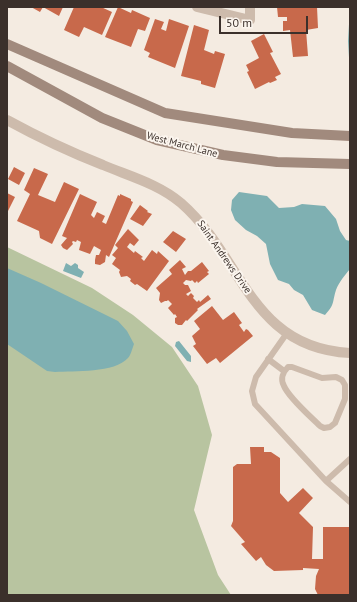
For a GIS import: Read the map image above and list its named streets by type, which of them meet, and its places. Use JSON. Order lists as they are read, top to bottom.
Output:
{
  "streets": {
    "main road": ["West March Lane"],
    "street": ["Saint Andrews Drive"]
  },
  "scale_bar": "50 m"
}
